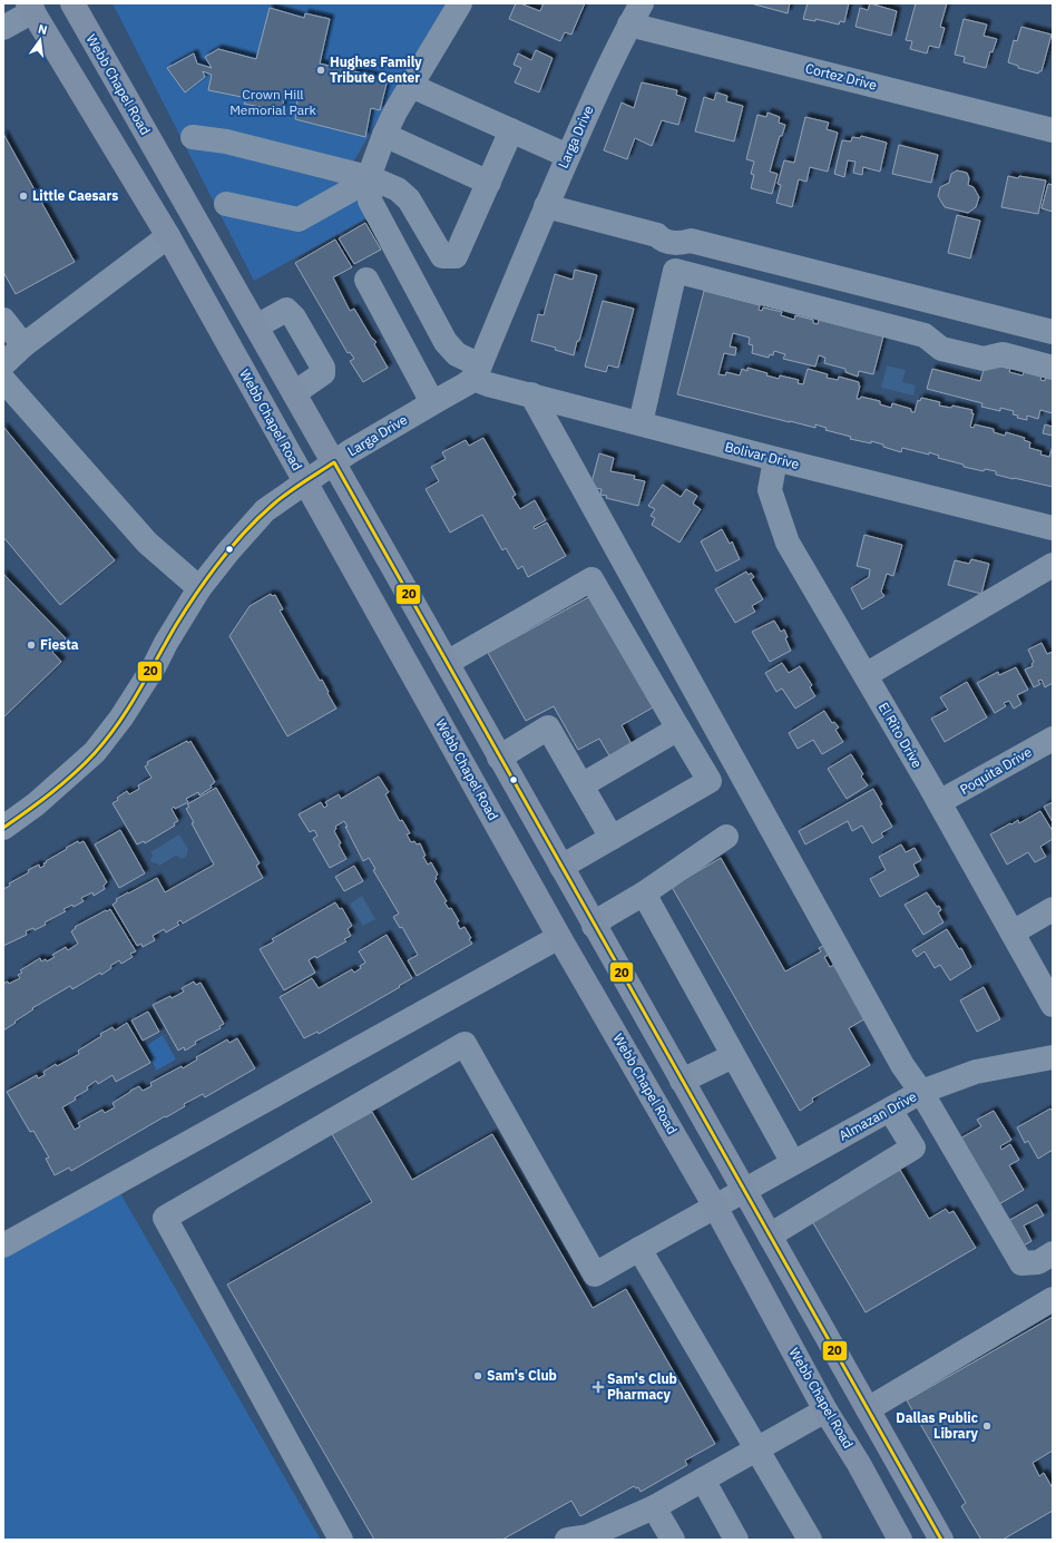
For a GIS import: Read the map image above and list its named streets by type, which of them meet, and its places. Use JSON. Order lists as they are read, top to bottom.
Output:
{
  "streets": {
    "main road": ["Webb Chapel Road"],
    "street": [
      "Cortez Drive",
      "Larga Drive",
      "Bolivar Drive",
      "El Rito Drive",
      "Poquita Drive",
      "Almazan Drive"
    ]
  },
  "crossings": [
    ["Cortez Drive", "Larga Drive"],
    ["Webb Chapel Road", "Larga Drive"],
    ["Webb Chapel Road", "Almazan Drive"],
    ["Larga Drive", "Bolivar Drive"],
    ["Bolivar Drive", "El Rito Drive"],
    ["El Rito Drive", "Poquita Drive"]
  ],
  "parks": ["Crown Hill Memorial Park"],
  "places": {
    "other": [
      "Hughes Family Tribute Center",
      "Little Caesars",
      "Fiesta",
      "Sam's Club",
      "Dallas Public Library"
    ],
    "health": ["Sam's Club Pharmacy"]
  },
  "lines": ["transit line 20"],
  "north": "top"
}
